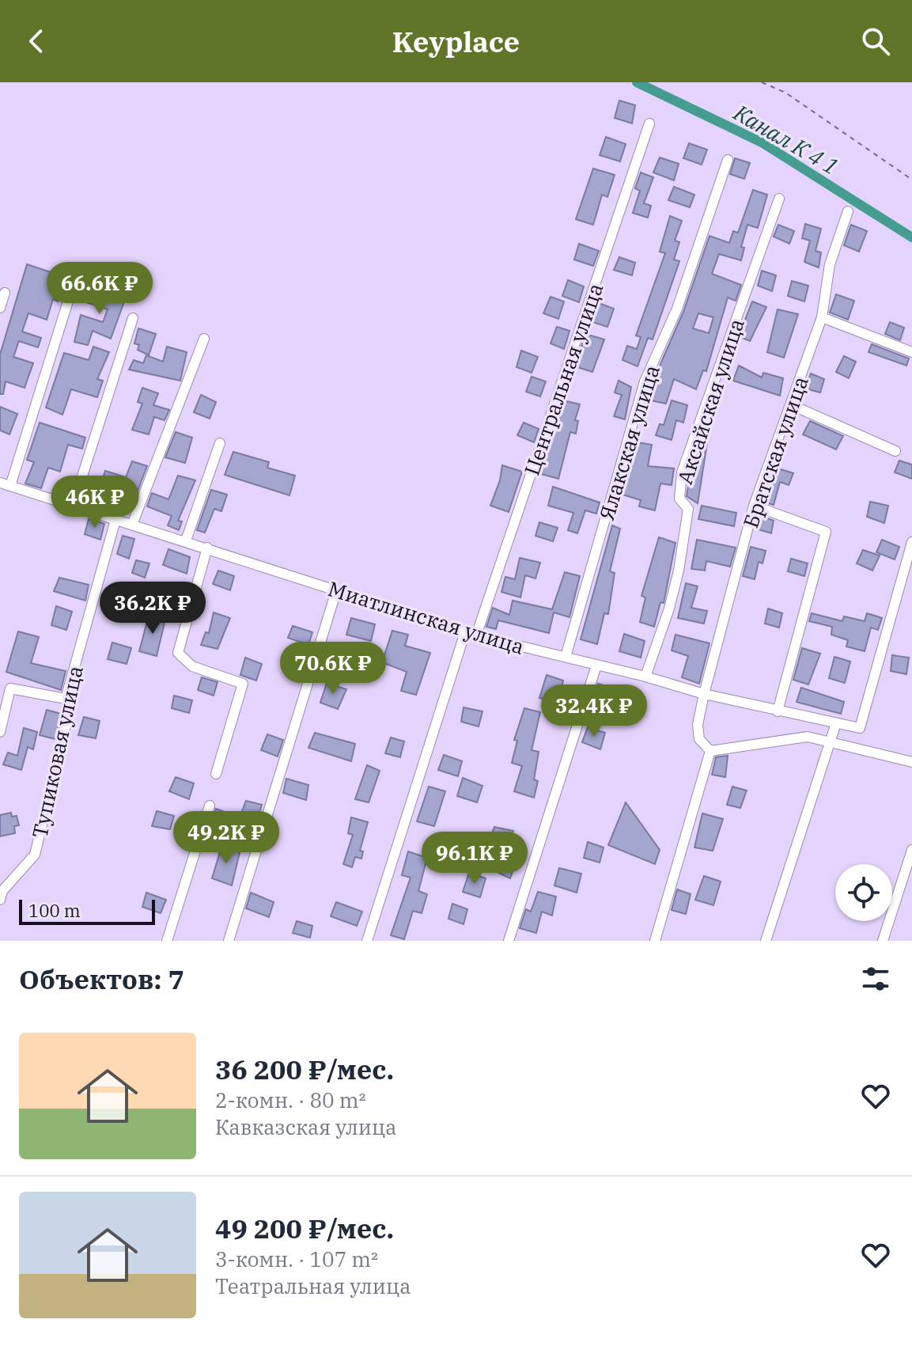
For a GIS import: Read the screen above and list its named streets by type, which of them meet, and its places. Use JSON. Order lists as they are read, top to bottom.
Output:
{
  "streets": {
    "street": [
      "Центральная улица",
      "Аксайская улица",
      "Ялакская улица",
      "Братская улица",
      "Миатлинская улица",
      "Тупиковая улица"
    ]
  },
  "crossings": [
    ["Центральная улица", "Миатлинская улица"],
    ["Аксайская улица", "Миатлинская улица"],
    ["Ялакская улица", "Миатлинская улица"],
    ["Братская улица", "Миатлинская улица"],
    ["Миатлинская улица", "Тупиковая улица"]
  ],
  "water": ["Канал К 4 1"],
  "scale_bar": "100 m",
  "page": {
    "header": "Keyplace",
    "price": [
      "66.6K ₽",
      "46K ₽",
      "36.2K ₽",
      "70.6K ₽",
      "32.4K ₽",
      "49.2K ₽",
      "96.1K ₽"
    ],
    "scale": "100 m",
    "heading": "Объектов: 7",
    "list": [
      {
        "name": "36 200 ₽/мес.",
        "note": "2-комн. · 80 m² · Кавказская улица"
      },
      {
        "name": "49 200 ₽/мес.",
        "note": "3-комн. · 107 m² · Театральная улица"
      }
    ]
  }
}
